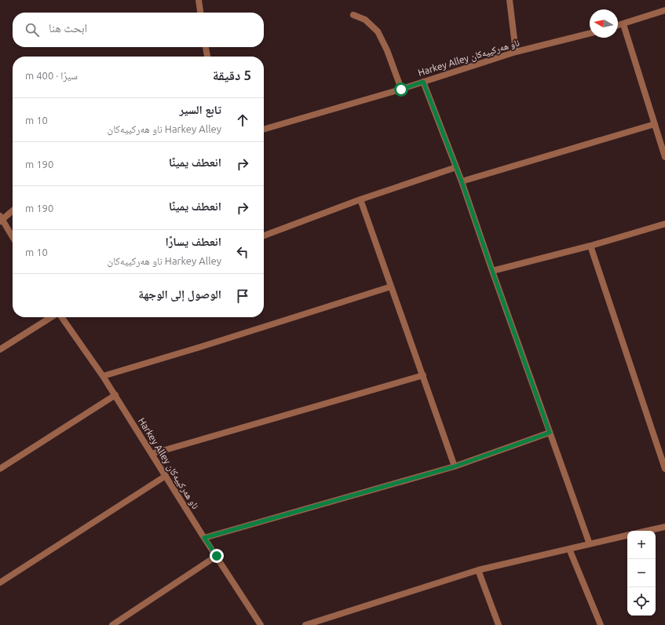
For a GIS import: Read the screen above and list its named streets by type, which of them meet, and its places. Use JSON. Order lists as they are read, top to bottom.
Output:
{
  "streets": {
    "street": ["Harkey Alley ناو هەركييەكان"]
  },
  "north": "left",
  "page": {
    "search": "ابحث هنا",
    "heading": ["5 دقيقة", "سيرًا · 400 m"],
    "list": [
      ["تابع السير", "Harkey Alley ناو هەركييەكان", "10 m"],
      ["انعطف يمينًا", "190 m"],
      ["انعطف يمينًا", "190 m"],
      ["انعطف يسارًا", "Harkey Alley ناو هەركييەكان", "10 m"],
      "الوصول إلى الوجهة"
    ],
    "map_buttons": ["+", "−"]
  }
}
